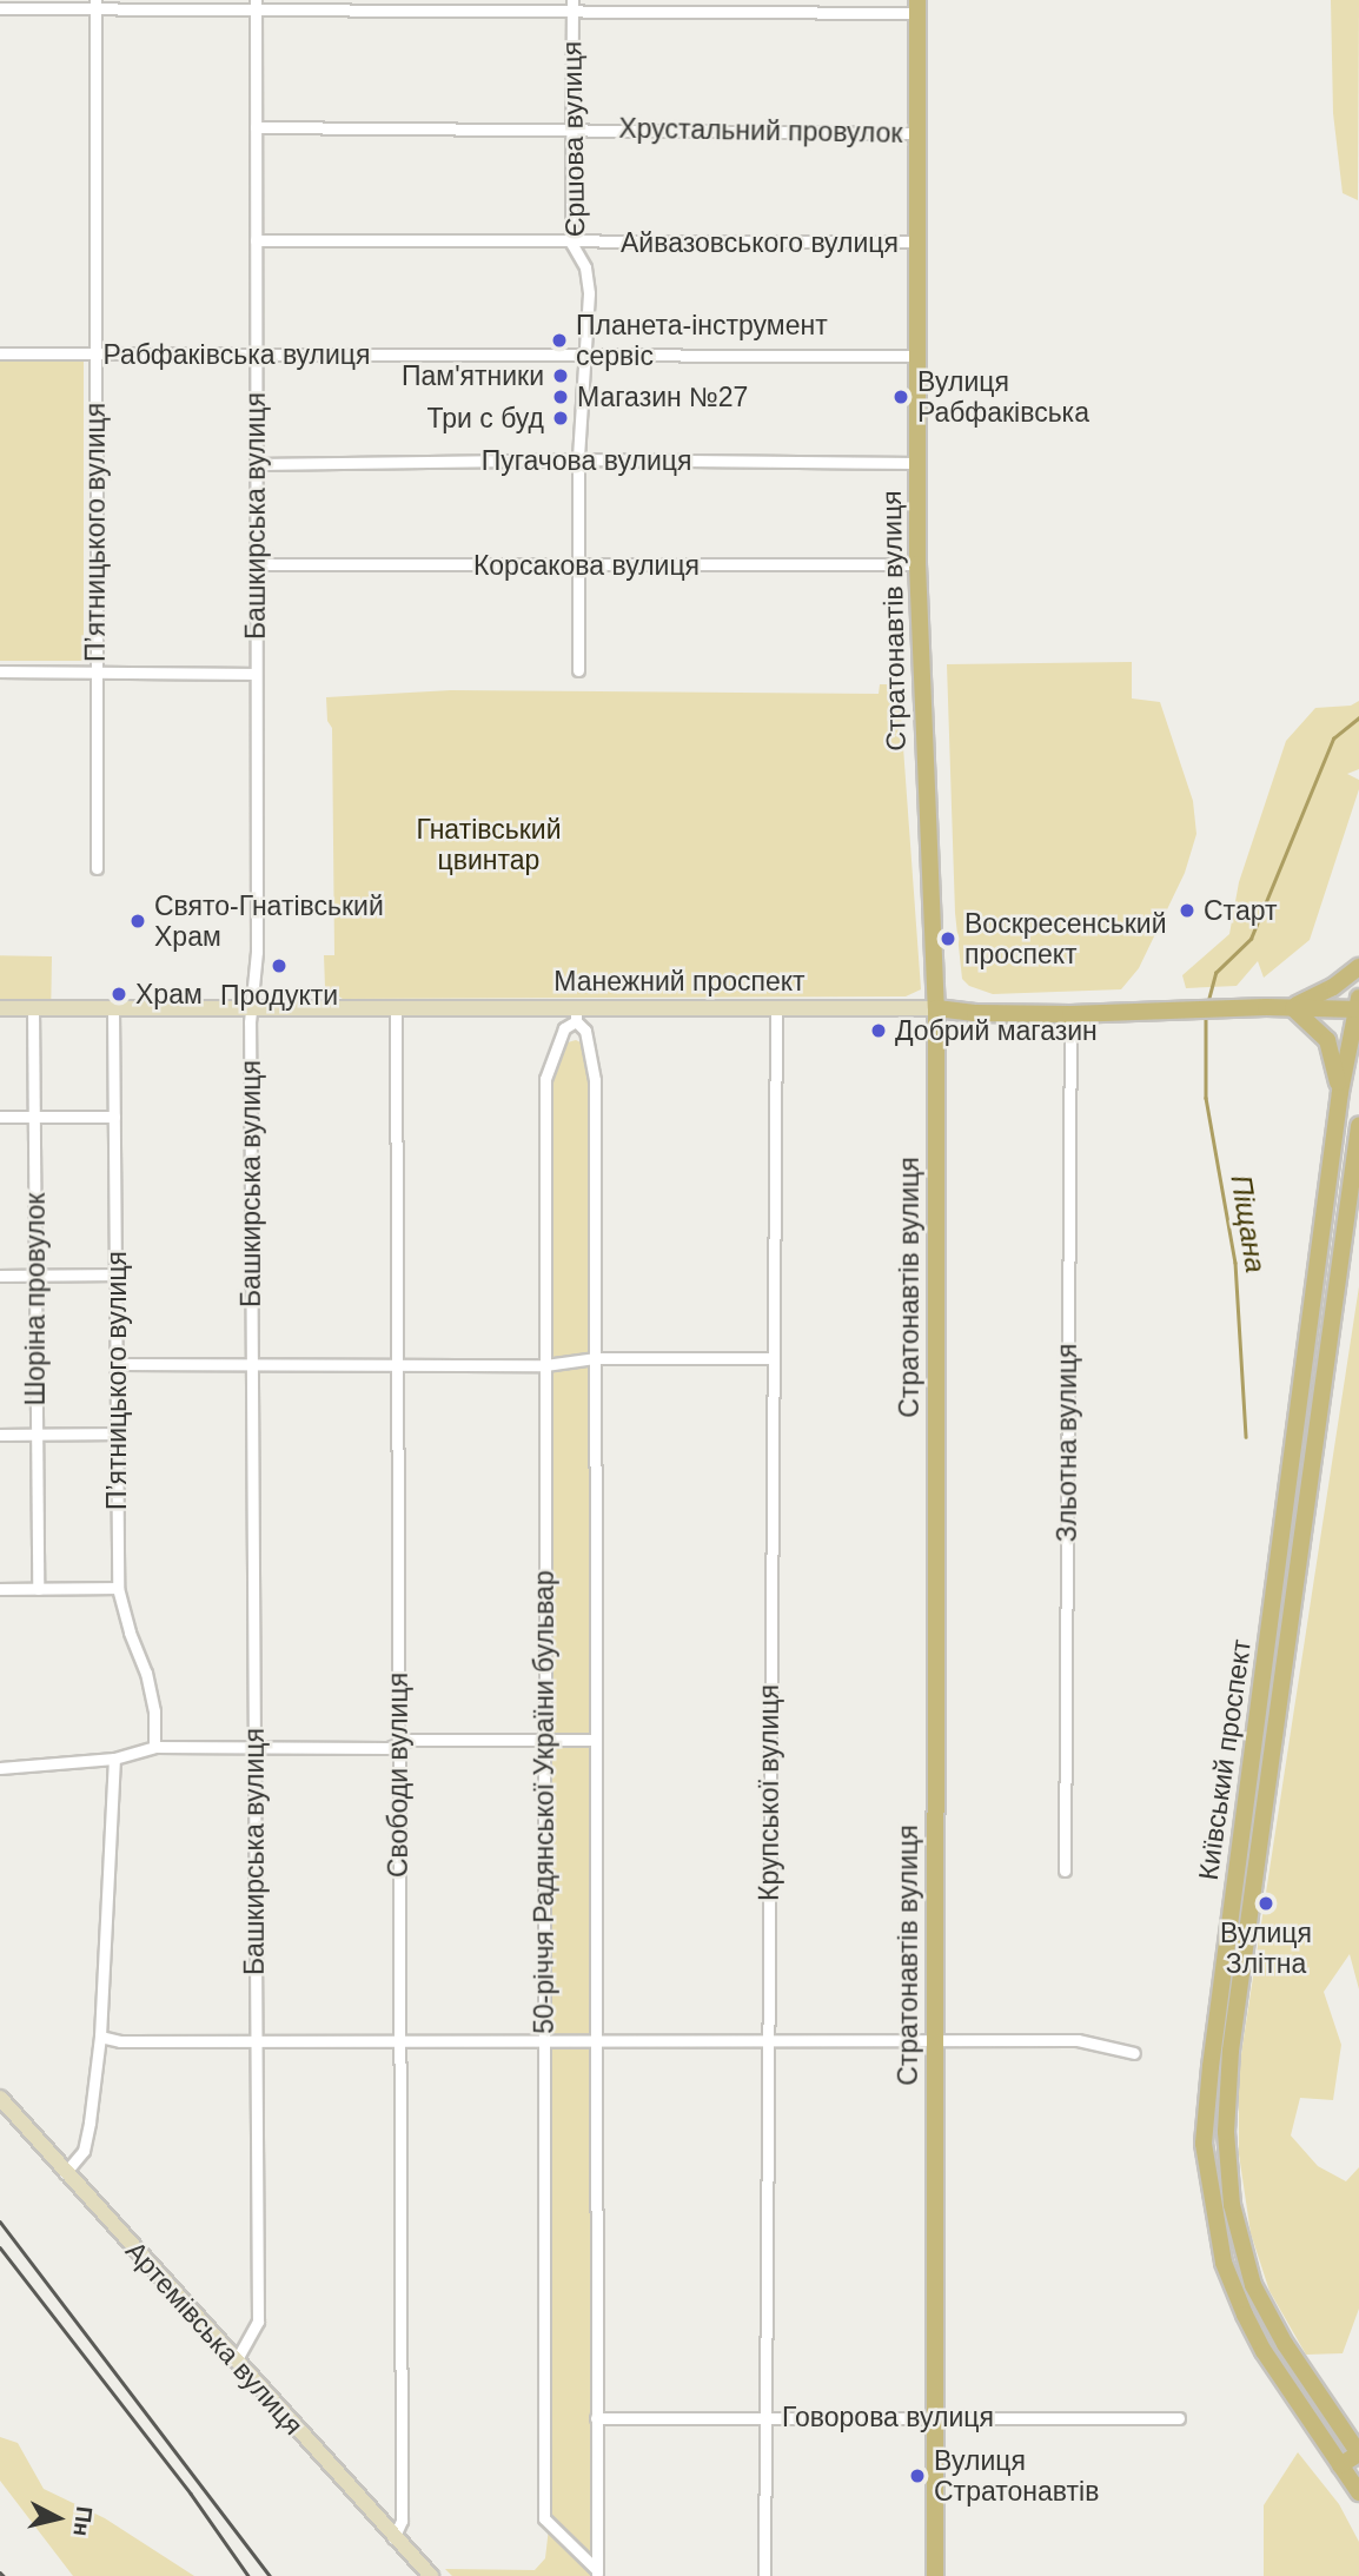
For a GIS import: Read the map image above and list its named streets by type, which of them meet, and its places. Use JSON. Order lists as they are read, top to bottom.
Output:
{
  "streets": {
    "main road": ["Стратонавтів вулиця", "Манежний проспект", "Київський проспект"],
    "street": [
      "Хрустальний провулок",
      "Єршова вулиця",
      "Айвазовського вулиця",
      "Рабфаківська вулиця",
      "Пугачова вулиця",
      "Башкирська вулиця",
      "П’ятницького вулиця",
      "Корсакова вулиця",
      "Шоріна провулок",
      "Зльотна вулиця",
      "Свободи вулиця",
      "Крупської вулиця",
      "50-річчя Радянської України бульвар",
      "Артемівська вулиця",
      "Говорова вулиця"
    ]
  },
  "crossings": [
    ["Хрустальний провулок", "Єршова вулиця"],
    ["Хрустальний провулок", "Башкирська вулиця"],
    ["Хрустальний провулок", "Стратонавтів вулиця"],
    ["Єршова вулиця", "Айвазовського вулиця"],
    ["Єршова вулиця", "Рабфаківська вулиця"],
    ["Єршова вулиця", "Пугачова вулиця"],
    ["Єршова вулиця", "Корсакова вулиця"],
    ["Айвазовського вулиця", "Башкирська вулиця"],
    ["Айвазовського вулиця", "Стратонавтів вулиця"],
    ["Рабфаківська вулиця", "Башкирська вулиця"],
    ["Рабфаківська вулиця", "П’ятницького вулиця"],
    ["Рабфаківська вулиця", "Стратонавтів вулиця"],
    ["Пугачова вулиця", "Башкирська вулиця"],
    ["Пугачова вулиця", "Стратонавтів вулиця"],
    ["Башкирська вулиця", "Корсакова вулиця"],
    ["Башкирська вулиця", "Манежний проспект"],
    ["Башкирська вулиця", "Артемівська вулиця"],
    ["П’ятницького вулиця", "Манежний проспект"],
    ["Корсакова вулиця", "Стратонавтів вулиця"],
    ["Стратонавтів вулиця", "Манежний проспект"],
    ["Стратонавтів вулиця", "Говорова вулиця"],
    ["Манежний проспект", "Шоріна провулок"],
    ["Манежний проспект", "Зльотна вулиця"],
    ["Манежний проспект", "Київський проспект"],
    ["Манежний проспект", "Свободи вулиця"],
    ["Манежний проспект", "Крупської вулиця"],
    ["Манежний проспект", "50-річчя Радянської України бульвар"],
    ["Свободи вулиця", "Артемівська вулиця"],
    ["Крупської вулиця", "Говорова вулиця"],
    ["50-річчя Радянської України бульвар", "Говорова вулиця"]
  ],
  "water": ["Піщана"],
  "parks": ["Гнатівський цвинтар"],
  "places": [
    "Планета-інструмент сервіс",
    "Пам'ятники",
    "Магазин №27",
    "Вулиця Рабфаківська",
    "Три с буд",
    "Старт",
    "Свято-Гнатівський Храм",
    "Воскресенський проспект",
    "Продукти",
    "Храм",
    "Добрий магазин",
    "Вулиця Злітна",
    "Вулиця Стратонавтів"
  ],
  "north": "right"
}
